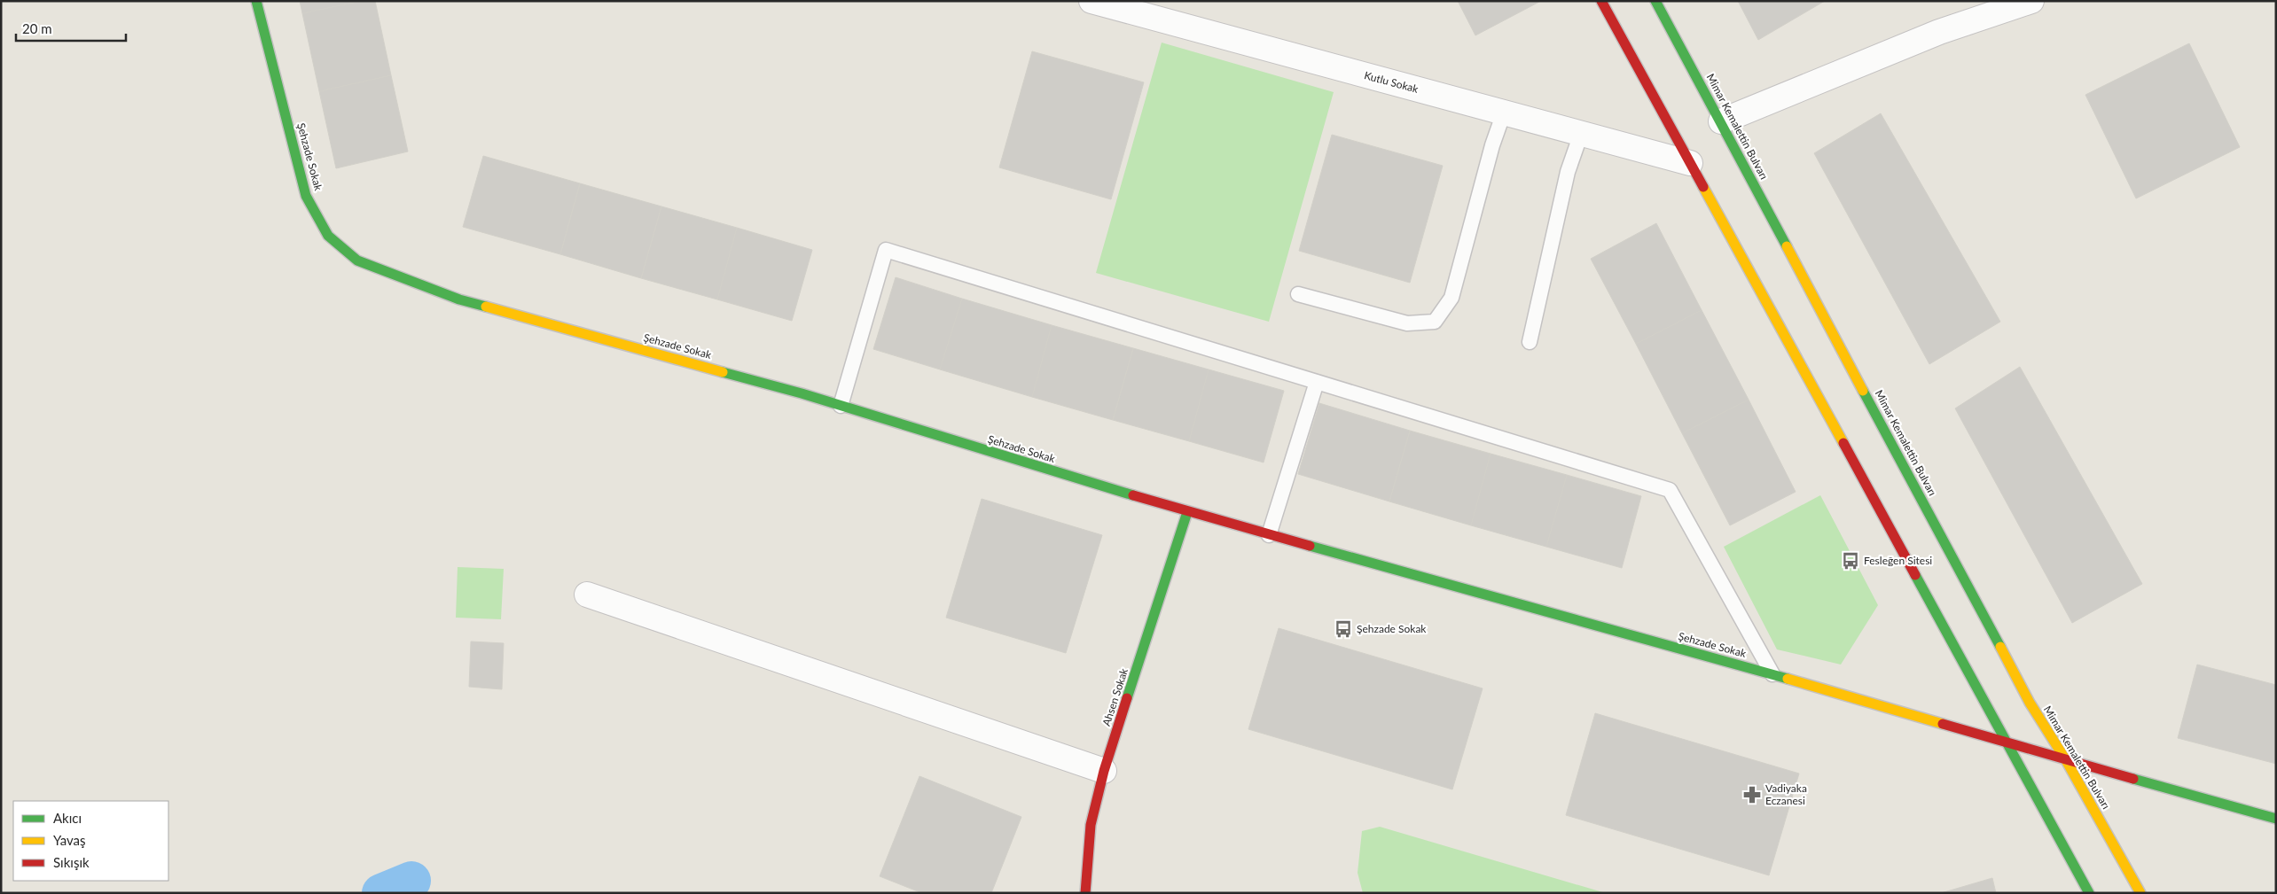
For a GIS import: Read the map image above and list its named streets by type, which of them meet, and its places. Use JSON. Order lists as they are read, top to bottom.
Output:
{
  "streets": {
    "street": [
      "Kutlu Sokak",
      "Mimar Kemalettin Bulvarı",
      "Şehzade Sokak",
      "Ahsen Sokak"
    ]
  },
  "crossings": [
    ["Mimar Kemalettin Bulvarı", "Şehzade Sokak"],
    ["Şehzade Sokak", "Ahsen Sokak"]
  ],
  "places": {
    "bus stop": ["Fesleğen Sitesi", "Şehzade Sokak"],
    "pharmacy": ["Vadiyaka Eczanesi"]
  },
  "legend": ["Akıcı", "Yavaş", "Sıkışık"],
  "scale_bar": "20 m"
}
